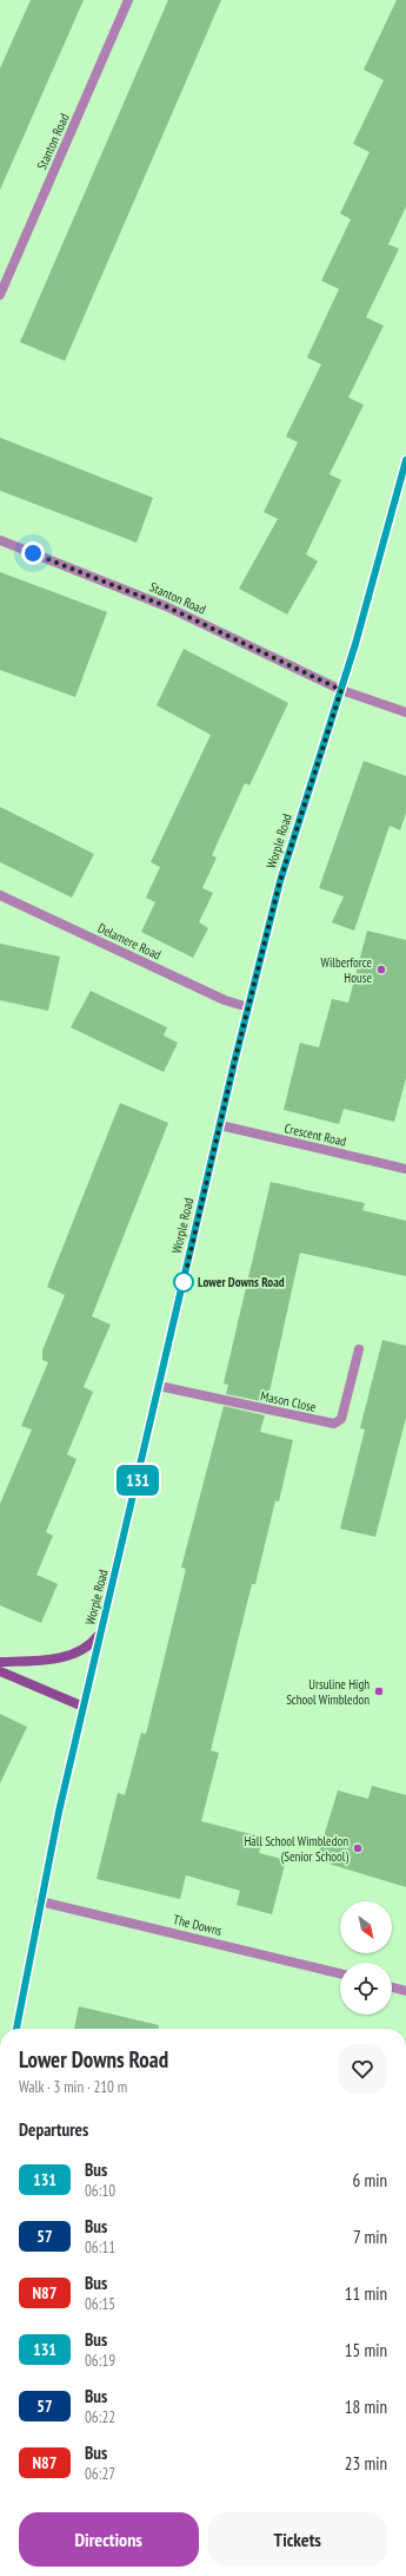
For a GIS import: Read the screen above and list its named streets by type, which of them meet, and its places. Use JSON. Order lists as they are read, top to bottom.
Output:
{
  "streets": {
    "main road": ["Worple Road"],
    "street": [
      "Stanton Road",
      "Delamere Road",
      "Crescent Road",
      "Mason Close",
      "The Downs"
    ]
  },
  "crossings": [
    ["Stanton Road", "Worple Road"],
    ["Worple Road", "Delamere Road"],
    ["Worple Road", "Crescent Road"],
    ["Worple Road", "Mason Close"],
    ["Worple Road", "The Downs"]
  ],
  "places": [
    "Wilberforce House",
    "Lower Downs Road",
    "Ursuline High School Wimbledon",
    "Hall School Wimbledon (Senior School)"
  ],
  "lines": ["bus line 131"],
  "north": "bottom right",
  "page": {
    "on_map": "131",
    "heading": [
      ["Lower Downs Road", "Walk · 3 min · 210 m"],
      "Departures"
    ],
    "list": [
      {
        "mark": "131",
        "name": "Bus",
        "note": "06:10",
        "value": "6 min"
      },
      {
        "mark": "57",
        "name": "Bus",
        "note": "06:11",
        "value": "7 min"
      },
      {
        "mark": "N87",
        "name": "Bus",
        "note": "06:15",
        "value": "11 min"
      },
      {
        "mark": "131",
        "name": "Bus",
        "note": "06:19",
        "value": "15 min"
      },
      {
        "mark": "57",
        "name": "Bus",
        "note": "06:22",
        "value": "18 min"
      },
      {
        "mark": "N87",
        "name": "Bus",
        "note": "06:27",
        "value": "23 min"
      }
    ],
    "buttons": ["Directions", "Tickets"]
  }
}
